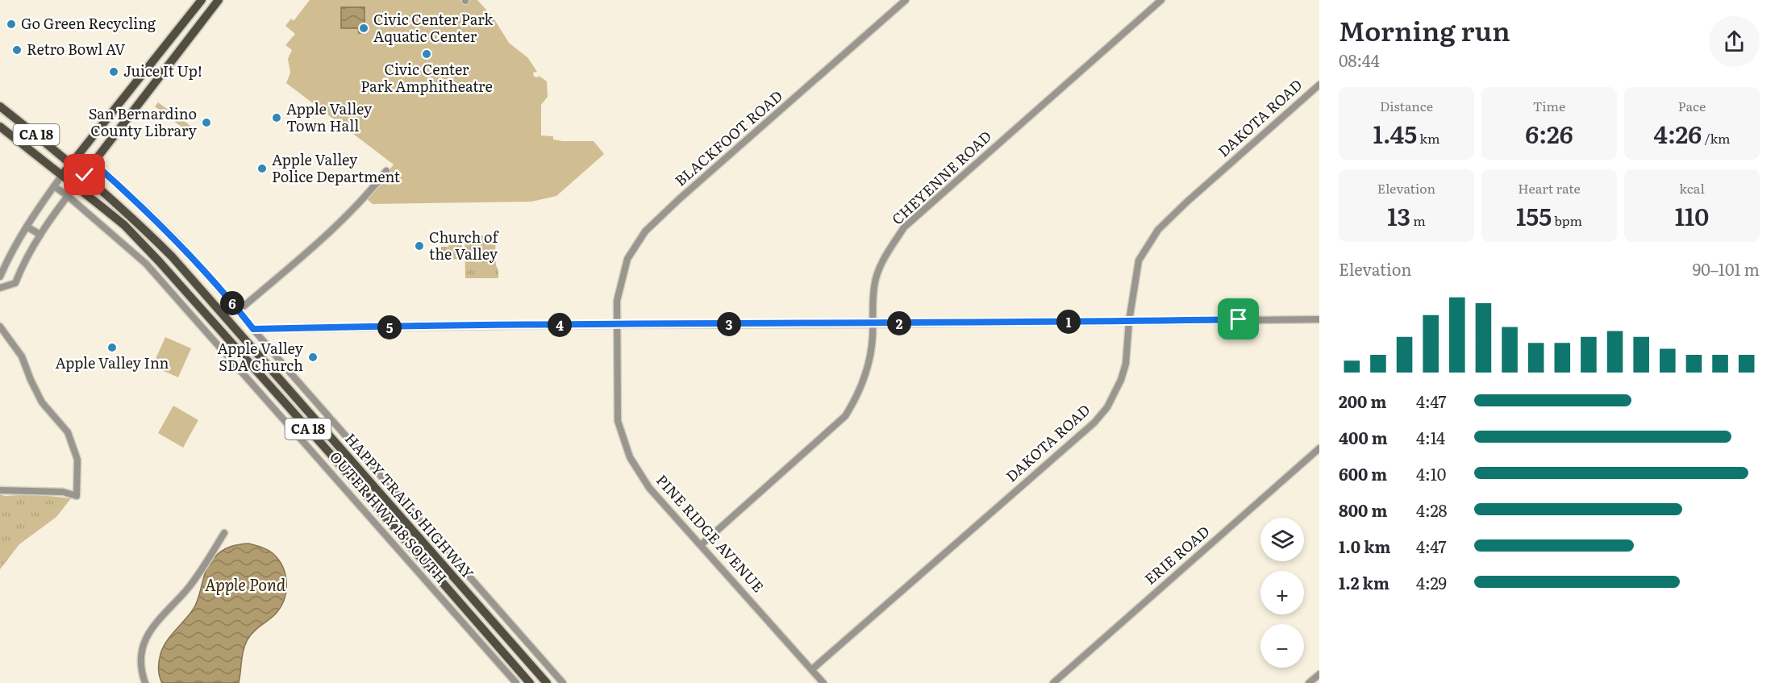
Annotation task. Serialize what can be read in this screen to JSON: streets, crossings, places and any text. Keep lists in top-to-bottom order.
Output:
{
  "streets": {
    "main road": ["CA 18", "HAPPY TRAILS HIGHWAY"],
    "street": [
      "DAKOTA ROAD",
      "BLACKFOOT ROAD",
      "CHEYENNE ROAD",
      "OUTER HWY 18 SOUTH",
      "PINE RIDGE AVENUE",
      "ERIE ROAD"
    ]
  },
  "crossings": [
    ["DAKOTA ROAD", "PINE RIDGE AVENUE"],
    ["BLACKFOOT ROAD", "PINE RIDGE AVENUE"],
    ["CHEYENNE ROAD", "PINE RIDGE AVENUE"]
  ],
  "water": ["Apple Pond"],
  "places": [
    "Go Green Recycling",
    "Civic Center Park Aquatic Center",
    "Retro Bowl AV",
    "Civic Center Park Amphitheatre",
    "Juice It Up!",
    "Apple Valley Town Hall",
    "San Bernardino County Library",
    "Apple Valley Police Department",
    "Church of the Valley",
    "Apple Valley Inn",
    "Apple Valley SDA Church"
  ],
  "page": {
    "heading": ["Morning run", "08:44"],
    "stats": [
      ["Distance", "1.45 km"],
      ["Time", "6:26"],
      ["Pace", "4:26 /km"],
      ["Elevation", "13 m"],
      ["Heart rate", "155 bpm"],
      ["kcal", "110"]
    ],
    "chart": ["Elevation", "90–101 m"],
    "pins": [
      "6",
      "1",
      "2",
      "3",
      "4",
      "5"
    ],
    "list": [
      {
        "name": "200 m",
        "note": "4:47"
      },
      {
        "name": "400 m",
        "note": "4:14"
      },
      {
        "name": "600 m",
        "note": "4:10"
      },
      {
        "name": "800 m",
        "note": "4:28"
      },
      {
        "name": "1.0 km",
        "note": "4:47"
      },
      {
        "name": "1.2 km",
        "note": "4:29"
      }
    ],
    "map_buttons": ["+", "−"]
  }
}
